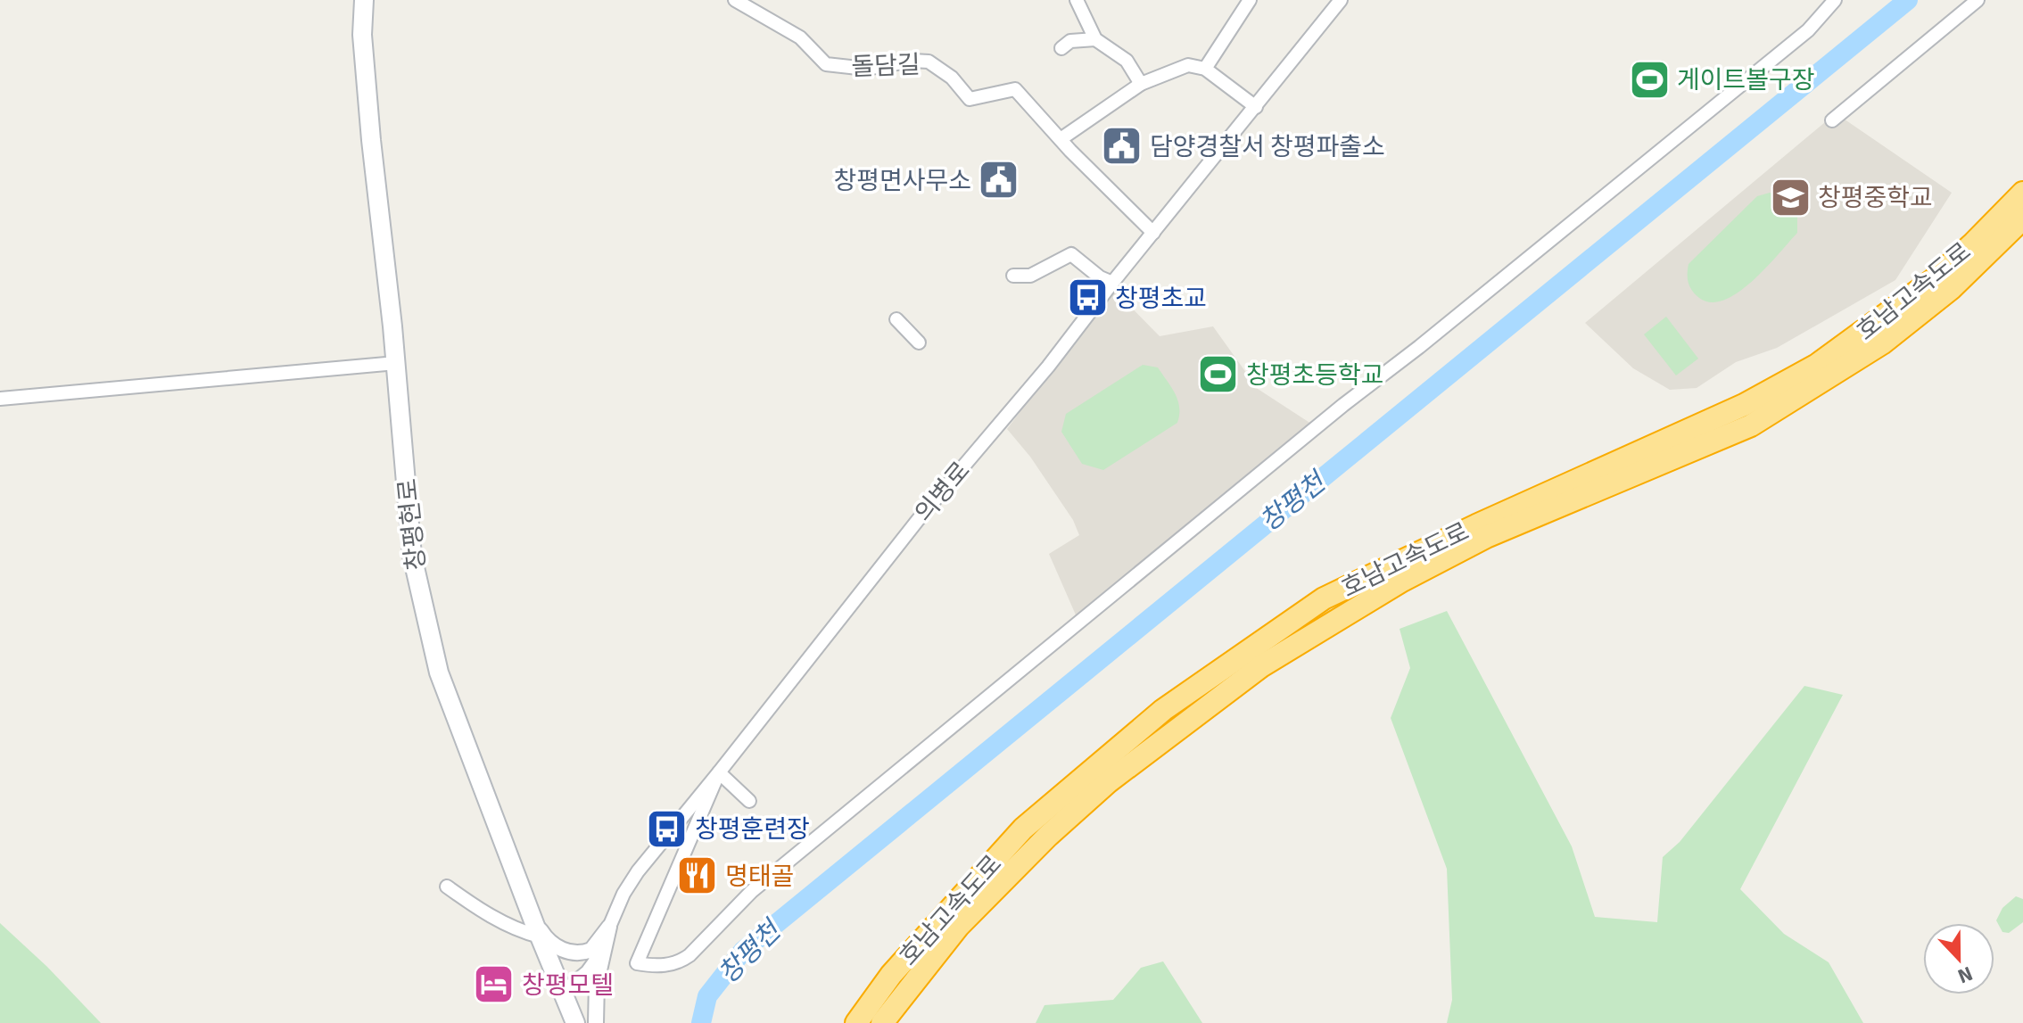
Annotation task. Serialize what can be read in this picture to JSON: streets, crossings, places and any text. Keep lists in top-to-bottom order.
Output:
{
  "streets": {
    "highway": ["호남고속도로"],
    "main road": ["창평현로"],
    "street": ["돌담길", "의병로"]
  },
  "crossings": [
    ["돌담길", "의병로"],
    ["의병로", "창평현로"]
  ],
  "water": ["창평천"],
  "places": {
    "sports": ["게이트볼구장", "창평초등학교"],
    "public building": ["담양경찰서 창평파출소", "창평면사무소"],
    "school or university": ["창평중학교"],
    "bus stop": ["창평초교", "창평훈련장"],
    "restaurant": ["명태골"],
    "hotel": ["창평모텔"]
  },
  "north": "bottom"
}
